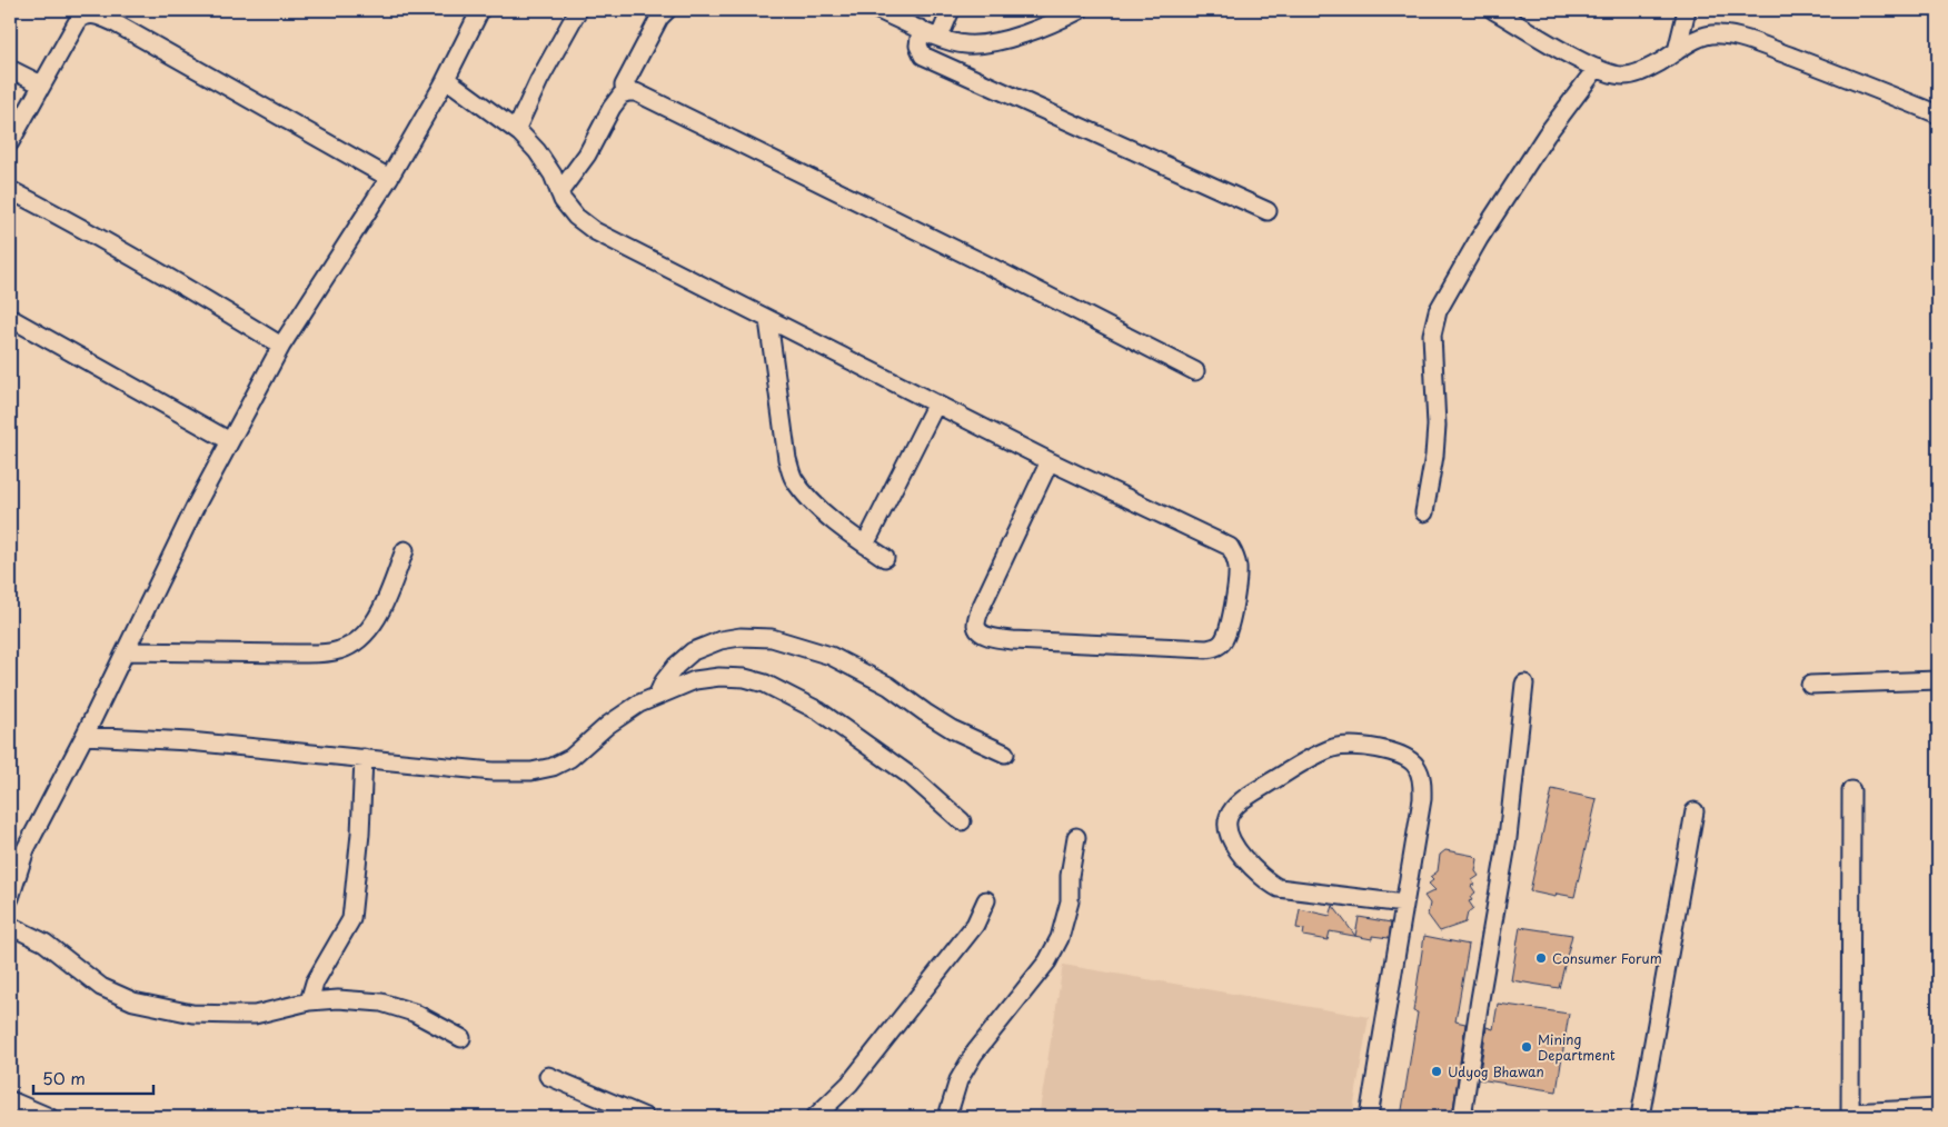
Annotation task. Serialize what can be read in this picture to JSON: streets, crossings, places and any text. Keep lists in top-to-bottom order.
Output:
{
  "places": ["Consumer Forum", "Mining Department", "Udyog Bhawan"],
  "scale_bar": "50 m"
}
